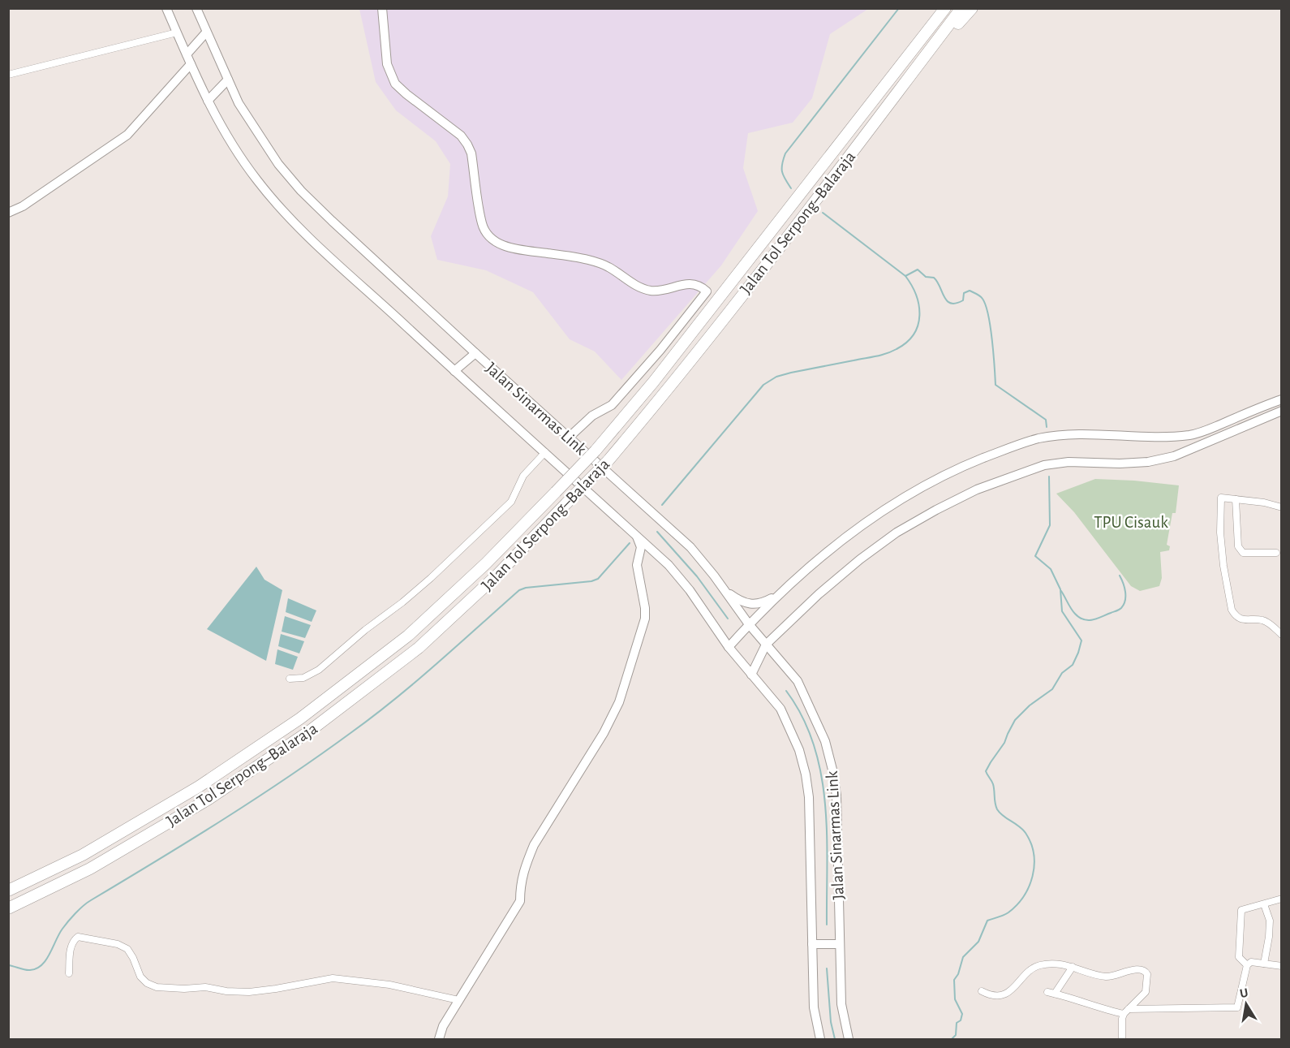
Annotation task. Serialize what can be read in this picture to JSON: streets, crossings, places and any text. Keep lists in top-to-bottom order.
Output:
{
  "streets": {
    "highway": ["Jalan Tol Serpong–Balaraja"],
    "street": ["Jalan Sinarmas Link"]
  },
  "parks": ["TPU Cisauk"],
  "north": "top"
}
